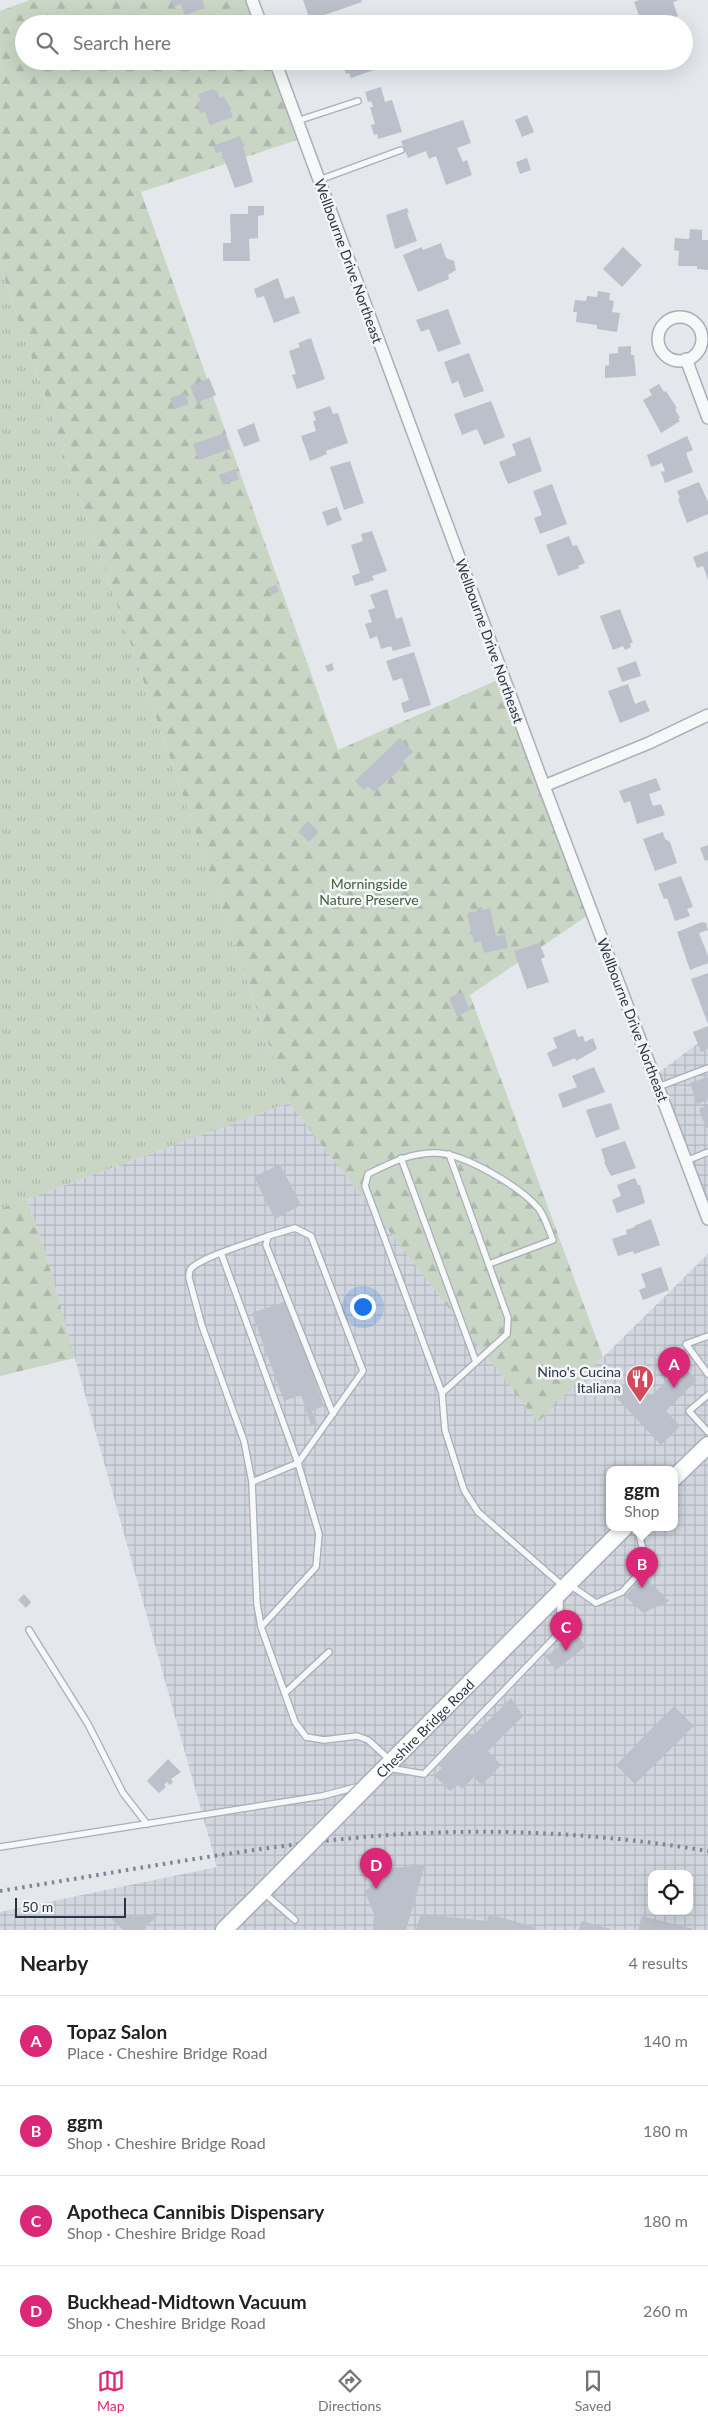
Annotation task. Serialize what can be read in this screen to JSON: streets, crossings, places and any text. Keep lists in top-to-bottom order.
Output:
{
  "streets": {
    "main road": ["Cheshire Bridge Road"],
    "street": ["Wellbourne Drive Northeast"]
  },
  "parks": ["Morningside Nature Preserve"],
  "places": {
    "restaurant": ["Nino's Cucina Italiana"]
  },
  "scale_bar": "50 m",
  "page": {
    "search": "Search here",
    "pins": [
      "A",
      "B",
      "C",
      "D"
    ],
    "popup": ["ggm", "Shop"],
    "scale": "50 m",
    "heading": ["Nearby", "4 results"],
    "list": [
      {
        "mark": "A",
        "name": "Topaz Salon",
        "note": "Place · Cheshire Bridge Road",
        "value": "140 m"
      },
      {
        "mark": "B",
        "name": "ggm",
        "note": "Shop · Cheshire Bridge Road",
        "value": "180 m"
      },
      {
        "mark": "C",
        "name": "Apotheca Cannibis Dispensary",
        "note": "Shop · Cheshire Bridge Road",
        "value": "180 m"
      },
      {
        "mark": "D",
        "name": "Buckhead-Midtown Vacuum",
        "note": "Shop · Cheshire Bridge Road",
        "value": "260 m"
      }
    ],
    "nav": ["Map", "Directions", "Saved"]
  }
}
